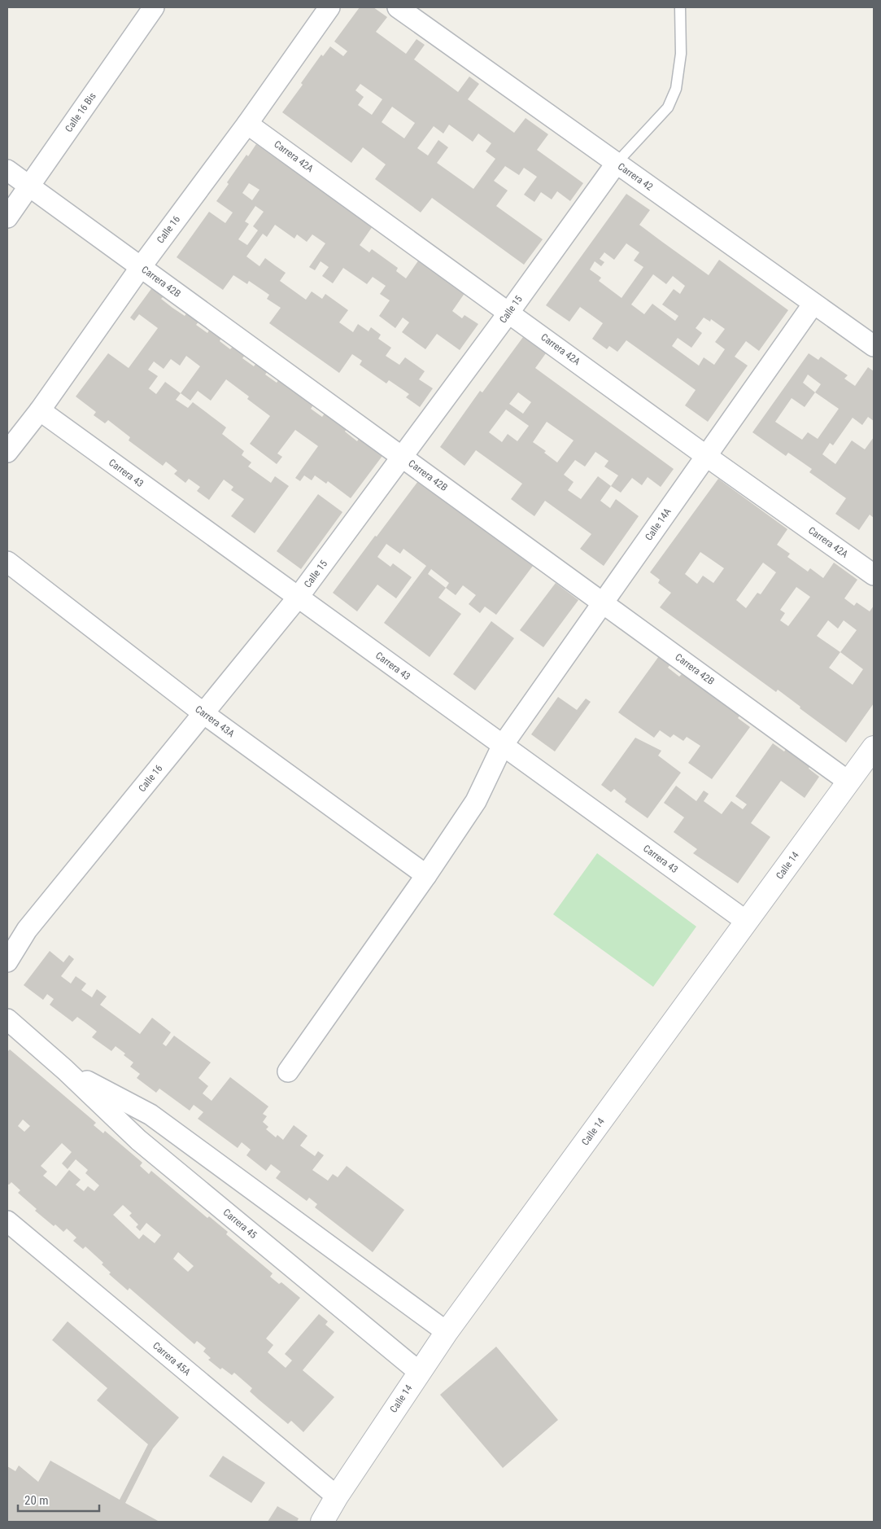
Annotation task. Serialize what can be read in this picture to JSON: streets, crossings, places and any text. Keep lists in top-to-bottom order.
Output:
{
  "streets": {
    "street": [
      "Calle 16 Bis",
      "Carrera 42A",
      "Carrera 42",
      "Calle 16",
      "Carrera 42B",
      "Calle 15",
      "Carrera 43",
      "Calle 14A",
      "Carrera 43A",
      "Calle 14",
      "Carrera 45",
      "Carrera 45A"
    ]
  },
  "crossings": [
    ["Calle 16 Bis", "Carrera 42B"],
    ["Carrera 42A", "Calle 16"],
    ["Carrera 42A", "Calle 15"],
    ["Carrera 42A", "Calle 14A"],
    ["Carrera 42", "Calle 15"],
    ["Carrera 42", "Calle 14A"],
    ["Calle 16", "Carrera 42B"],
    ["Calle 16", "Calle 15"],
    ["Calle 16", "Carrera 43"],
    ["Calle 16", "Carrera 43A"],
    ["Carrera 42B", "Calle 15"],
    ["Carrera 42B", "Calle 14A"],
    ["Carrera 42B", "Calle 14"],
    ["Calle 15", "Carrera 43"],
    ["Carrera 43", "Calle 14A"],
    ["Carrera 43", "Calle 14"],
    ["Calle 14A", "Carrera 43A"],
    ["Calle 14", "Carrera 45"],
    ["Calle 14", "Carrera 45A"]
  ],
  "scale_bar": "20 m"
}
